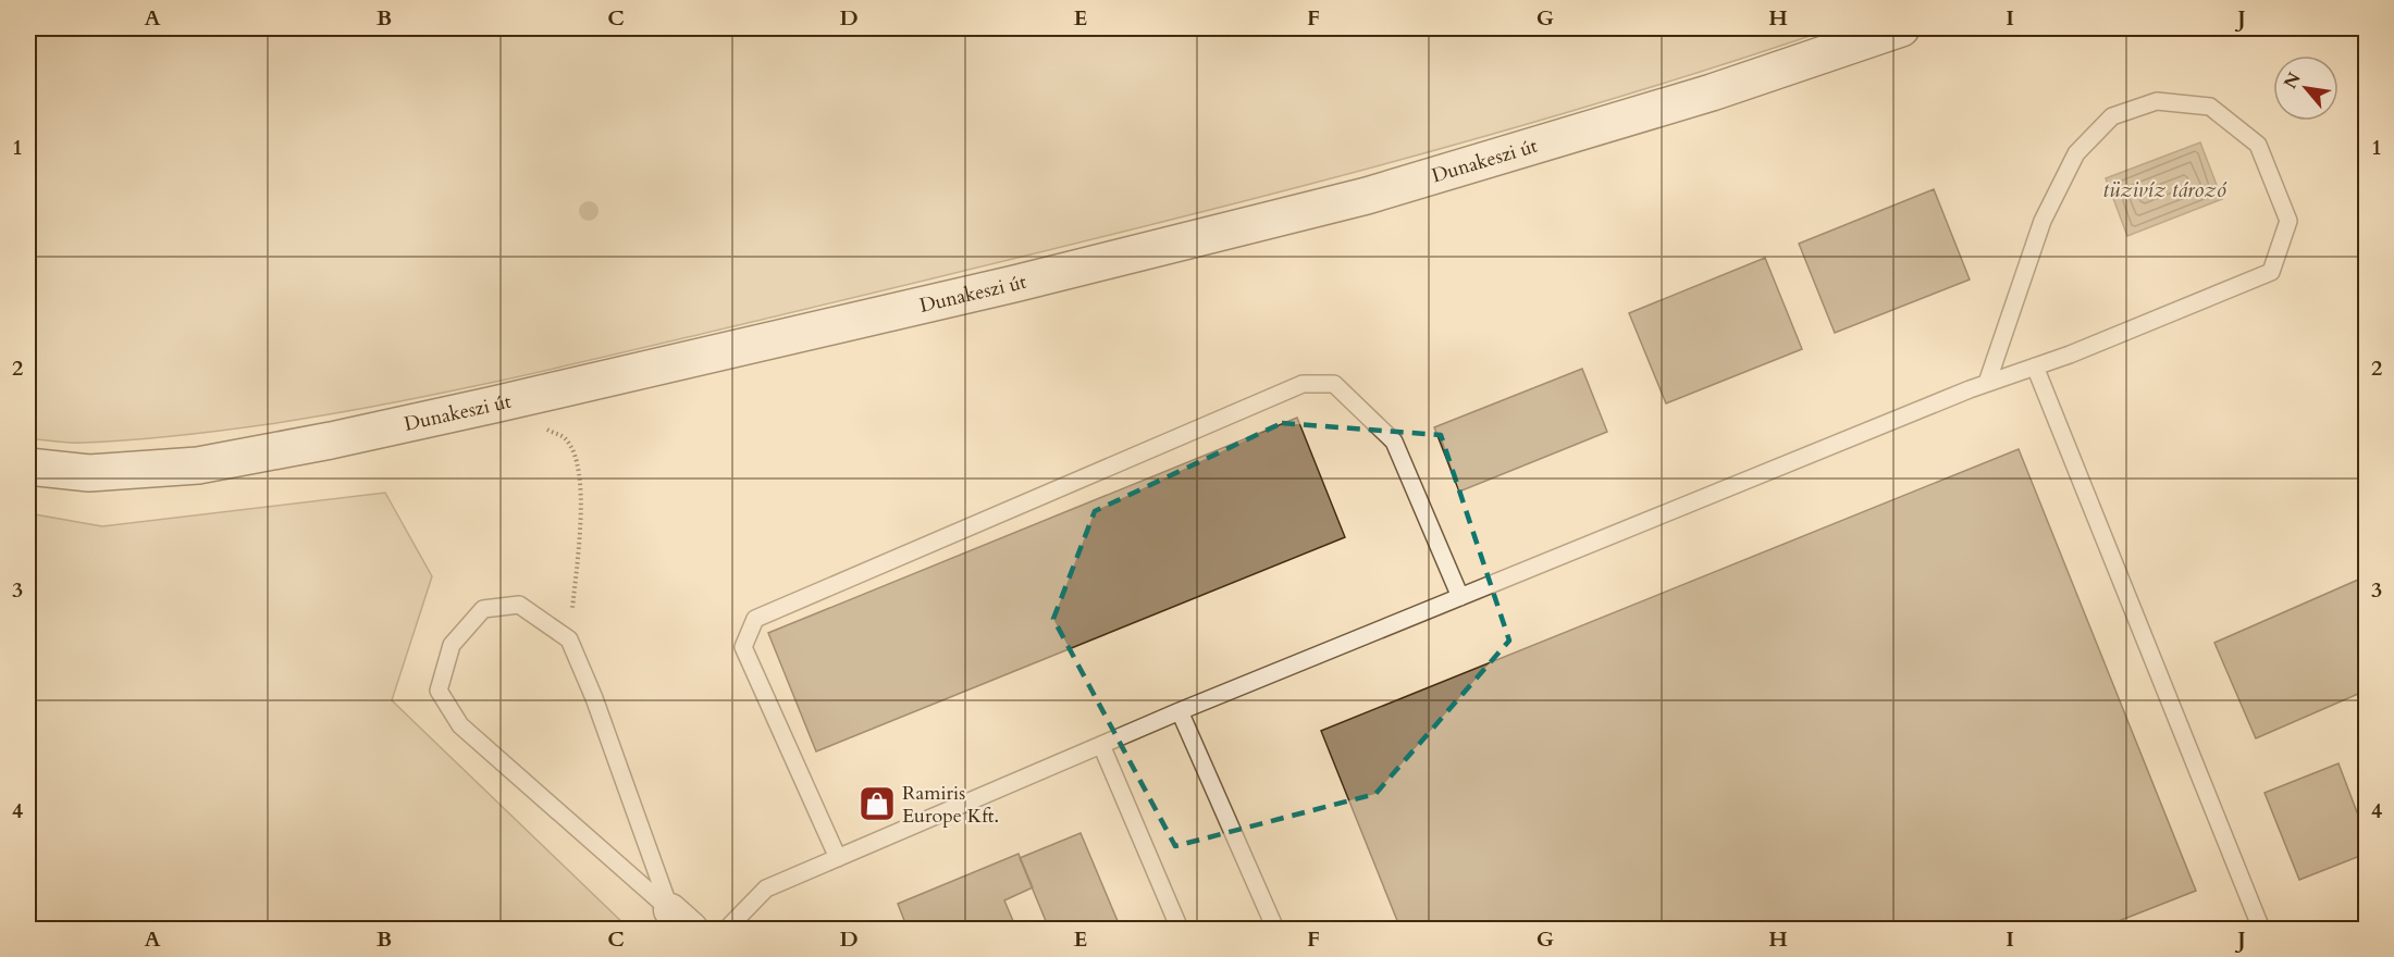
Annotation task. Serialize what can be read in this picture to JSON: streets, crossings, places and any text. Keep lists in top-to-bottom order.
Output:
{
  "streets": {
    "street": ["Dunakeszi út"]
  },
  "water": ["tüzivíz tározó"],
  "places": {
    "shop": ["Ramiris Europe Kft."]
  },
  "north": "top left",
  "grid": {
    "columns": [
      "A",
      "B",
      "C",
      "D",
      "E",
      "F",
      "G",
      "H",
      "I",
      "J"
    ],
    "rows": [
      "1",
      "2",
      "3",
      "4"
    ]
  }
}
